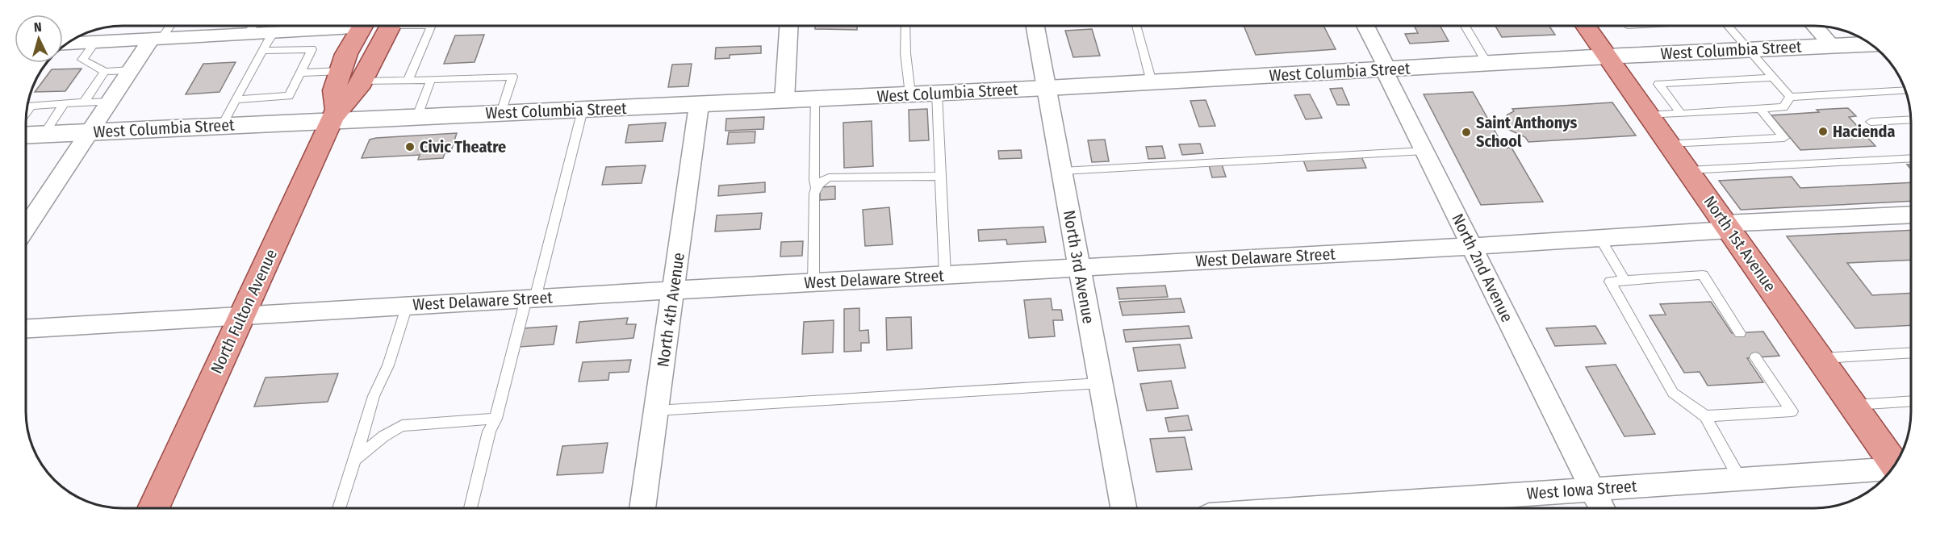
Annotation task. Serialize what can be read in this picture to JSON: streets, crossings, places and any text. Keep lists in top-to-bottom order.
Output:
{
  "streets": {
    "main road": ["West Columbia Street", "North 1st Avenue", "North Fulton Avenue"],
    "street": [
      "West Delaware Street",
      "North 3rd Avenue",
      "North 2nd Avenue",
      "North 4th Avenue",
      "West Iowa Street"
    ]
  },
  "crossings": [
    ["West Columbia Street", "North 1st Avenue"],
    ["West Columbia Street", "North 3rd Avenue"],
    ["West Columbia Street", "North 2nd Avenue"],
    ["West Columbia Street", "North 4th Avenue"],
    ["West Columbia Street", "North Fulton Avenue"],
    ["North 1st Avenue", "West Delaware Street"],
    ["West Delaware Street", "North 3rd Avenue"],
    ["West Delaware Street", "North 2nd Avenue"],
    ["West Delaware Street", "North 4th Avenue"],
    ["West Delaware Street", "North Fulton Avenue"],
    ["North 2nd Avenue", "West Iowa Street"]
  ],
  "places": ["Hacienda", "Saint Anthonys School", "Civic Theatre"],
  "north": "top"
}
